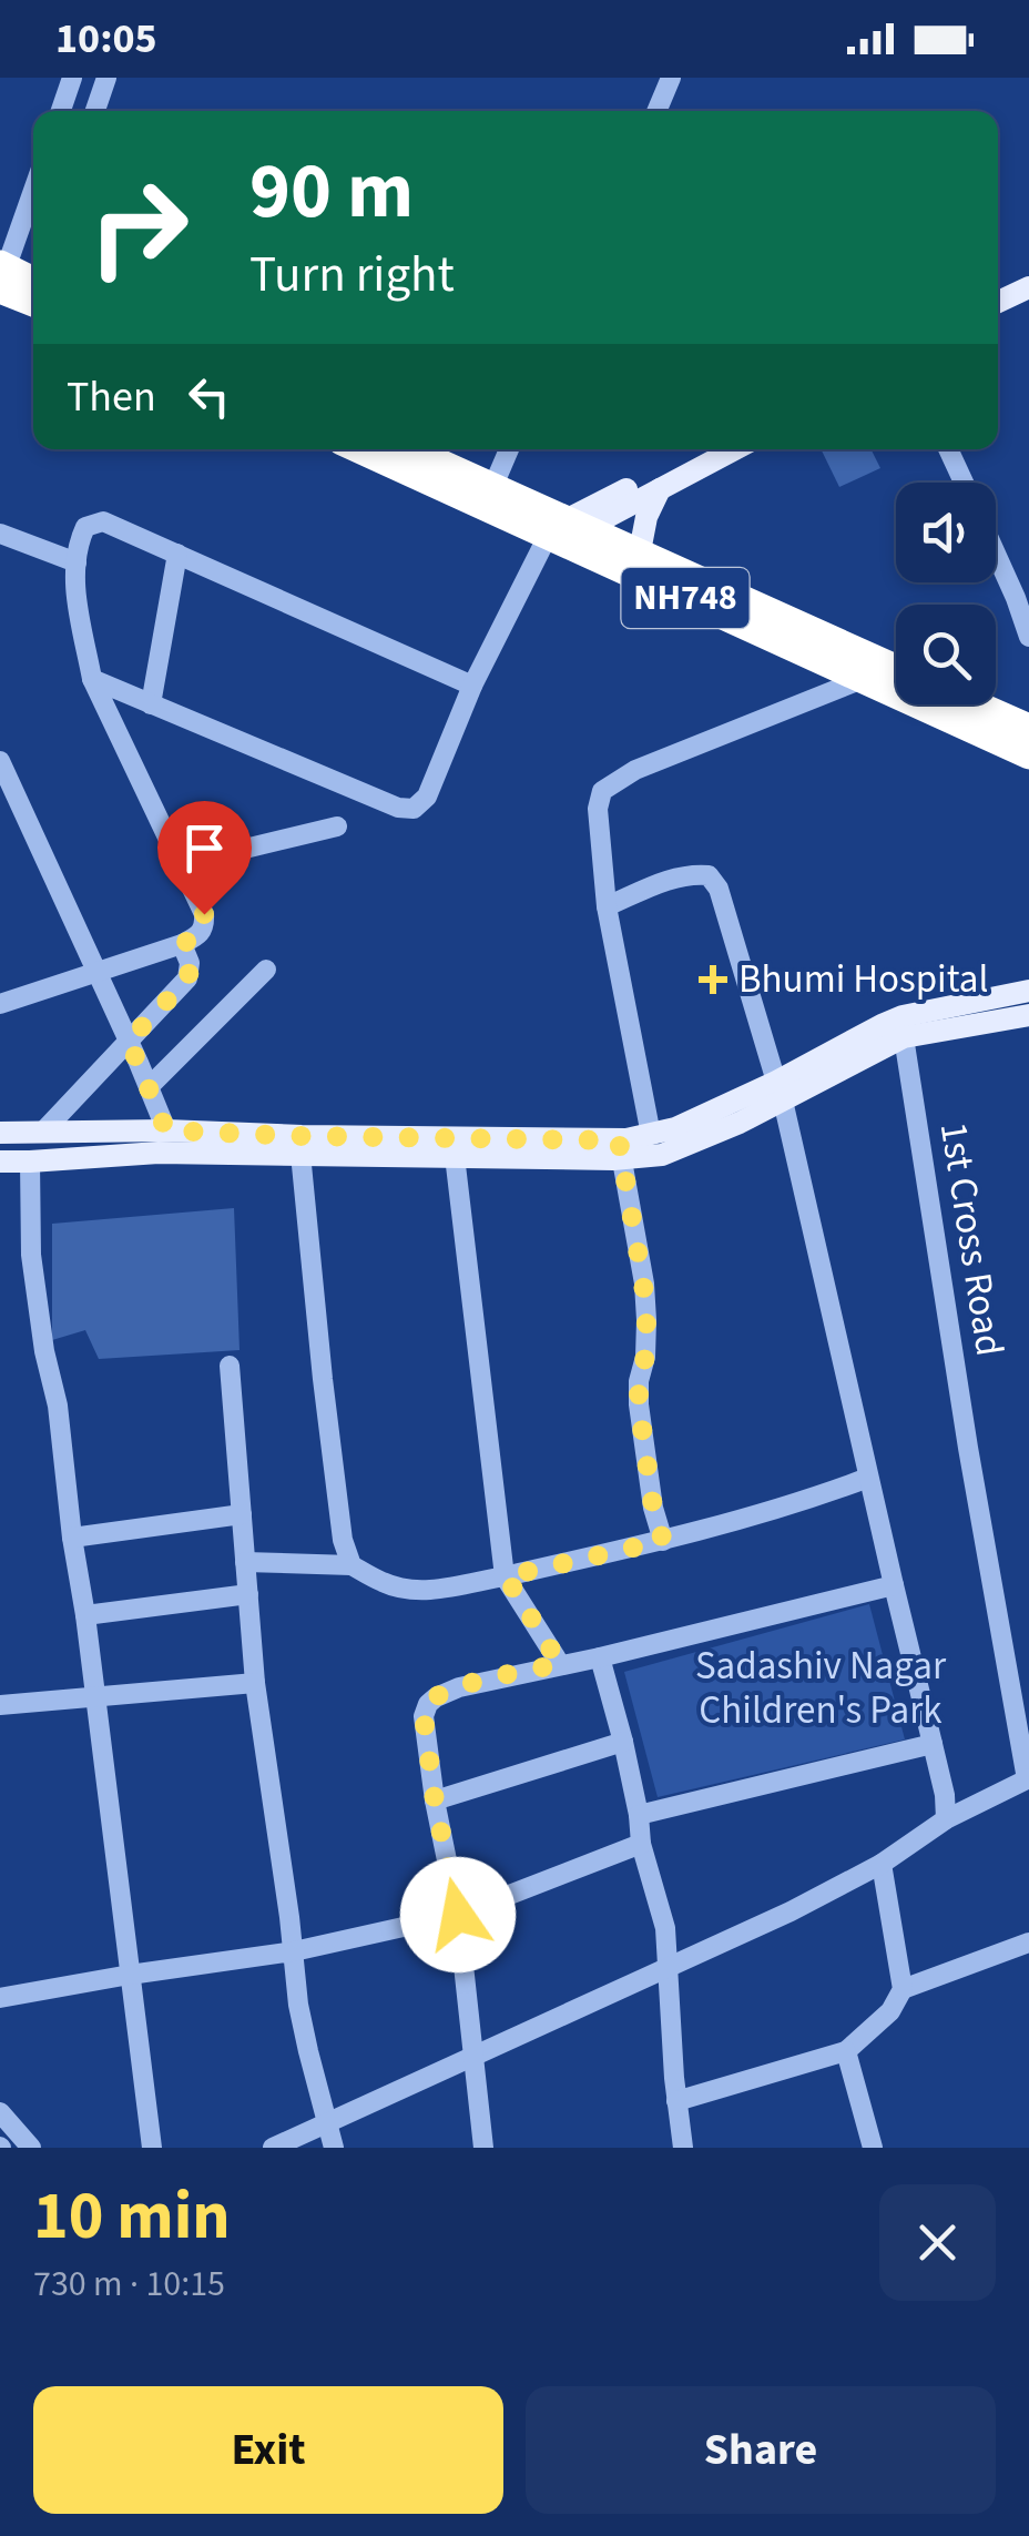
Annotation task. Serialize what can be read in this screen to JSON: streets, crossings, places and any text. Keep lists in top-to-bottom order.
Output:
{
  "streets": {
    "highway": ["NH748"],
    "street": ["1st Cross Road"]
  },
  "parks": ["Sadashiv Nagar Children's Park"],
  "places": {
    "health": ["Bhumi Hospital"]
  },
  "page": {
    "status": "10:05",
    "turn": ["90 m", "Turn right"],
    "then": "Then",
    "heading": ["10 min", "730 m · 10:15"],
    "buttons": ["Exit", "Share"]
  }
}
